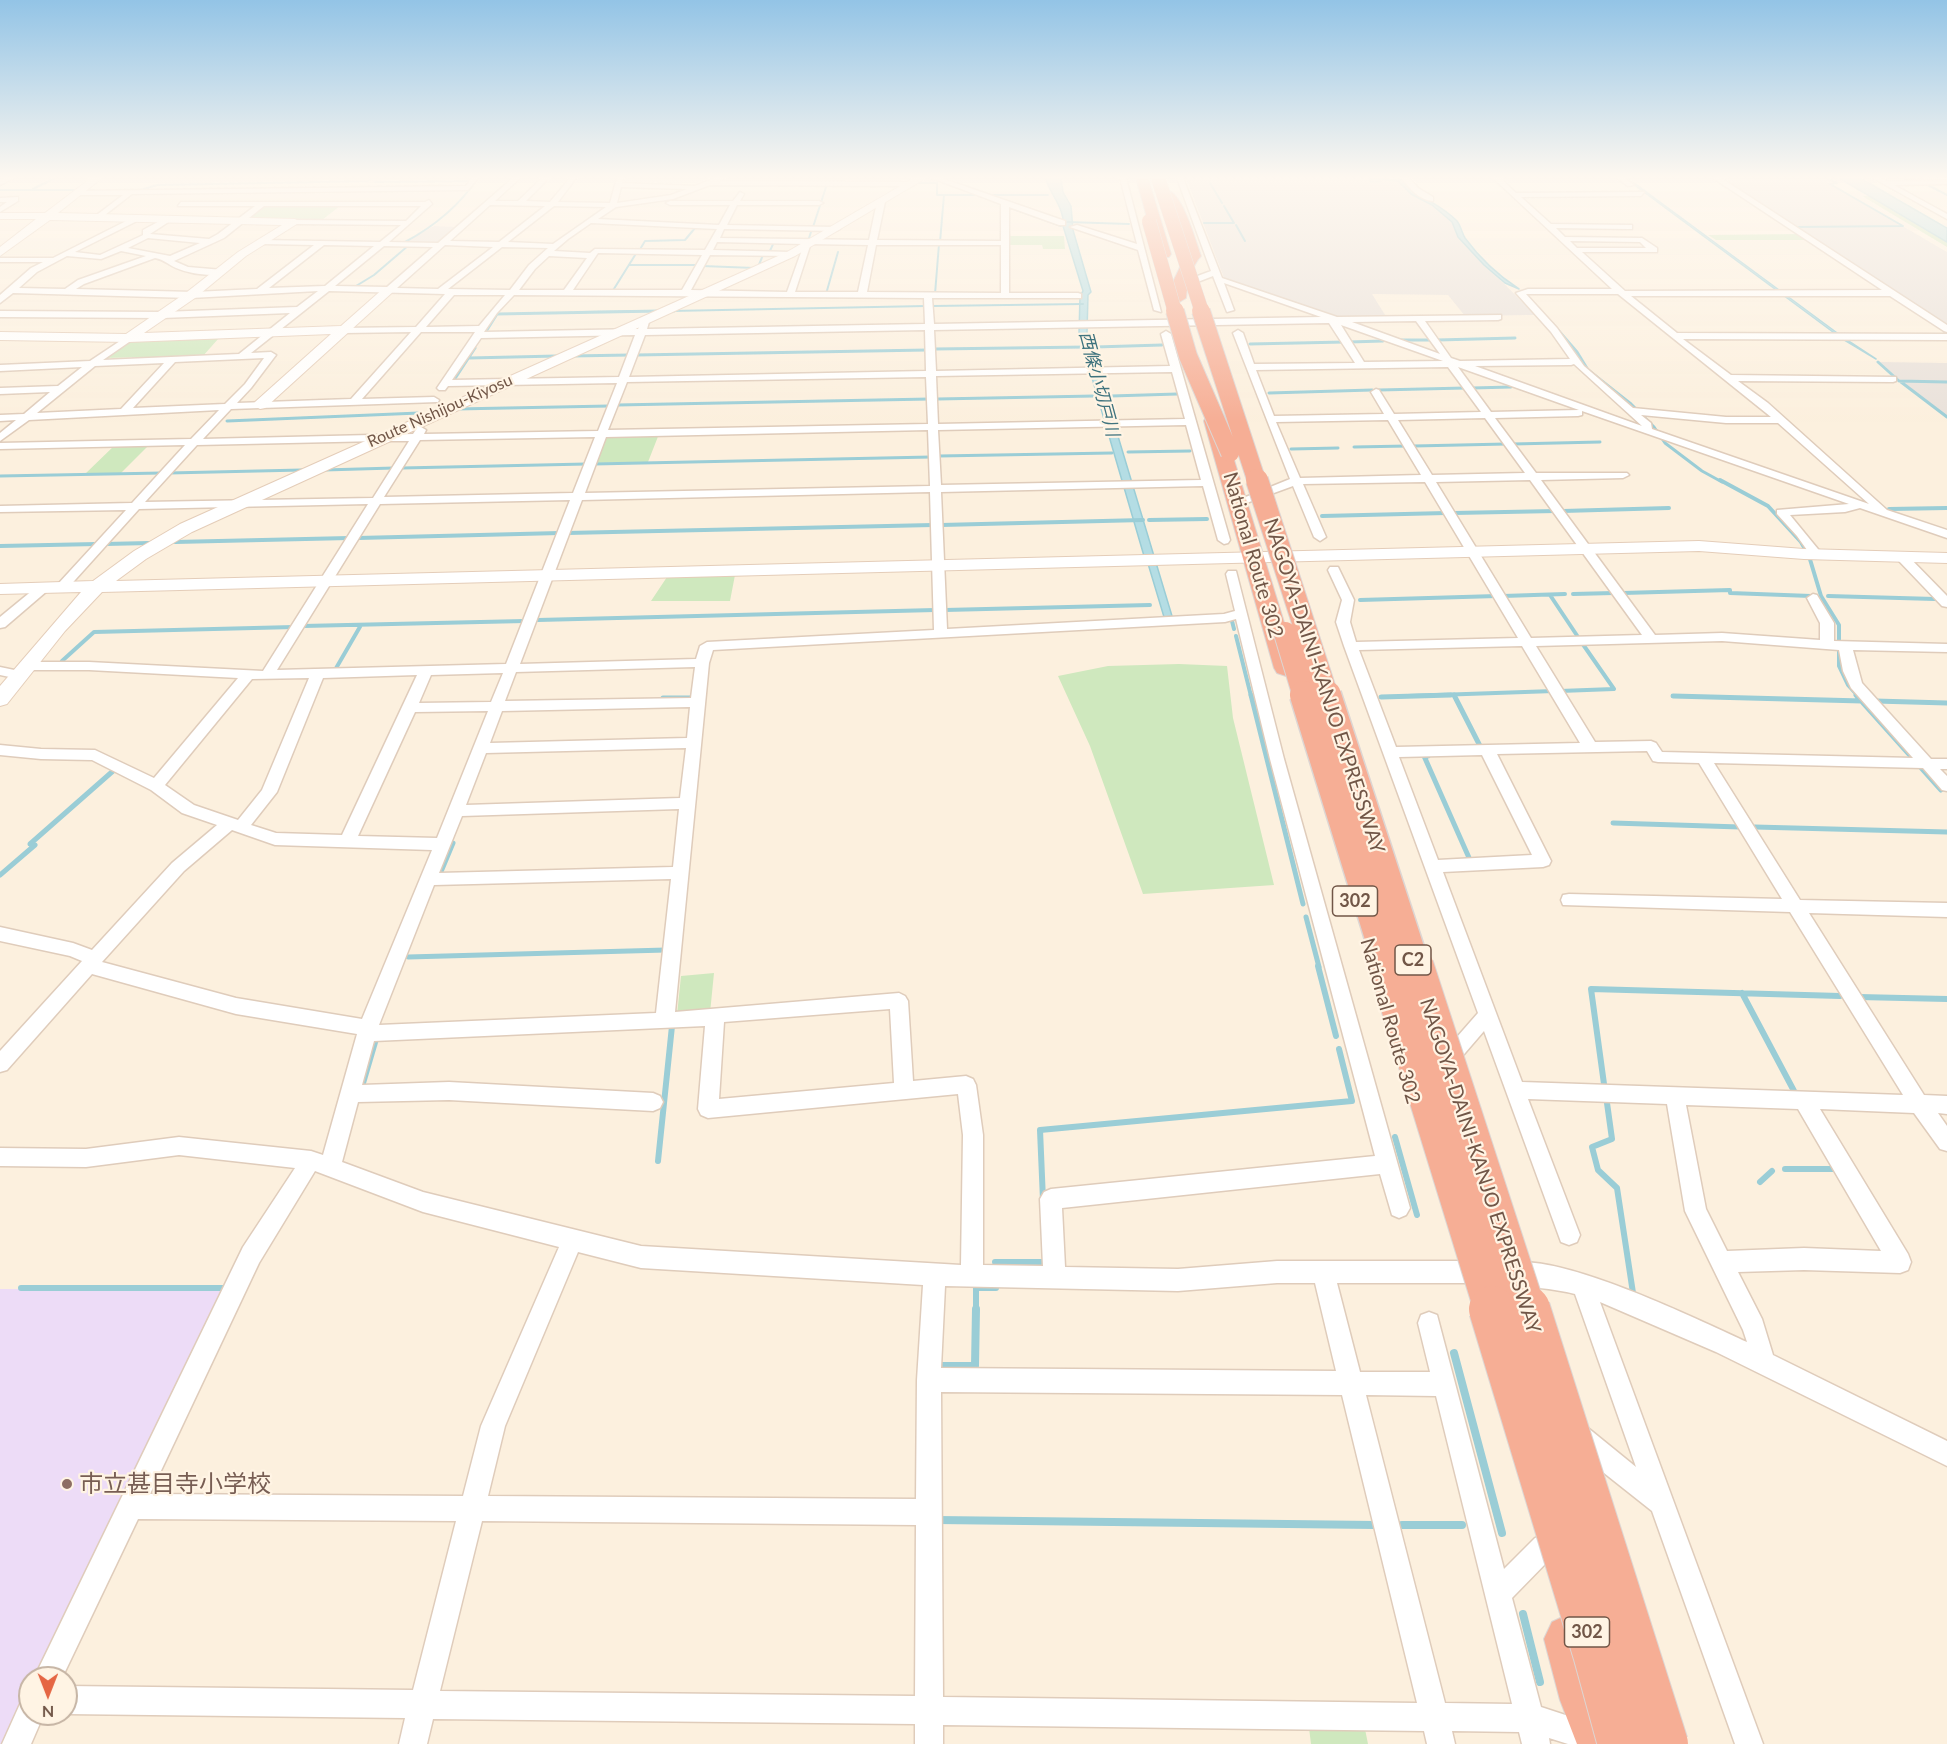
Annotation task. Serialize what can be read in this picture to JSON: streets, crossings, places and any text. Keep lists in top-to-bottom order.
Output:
{
  "streets": {
    "highway": [
      "National Route 302",
      "NAGOYA-DAINI-KANJO EXPRESSWAY",
      "302",
      "C2"
    ],
    "street": ["Route Nishijou-Kiyosu"]
  },
  "crossings": [
    ["National Route 302", "NAGOYA-DAINI-KANJO EXPRESSWAY"],
    ["National Route 302", "302"]
  ],
  "water": ["西條小切戸川"],
  "places": ["市立甚目寺小学校"],
  "north": "bottom"
}
